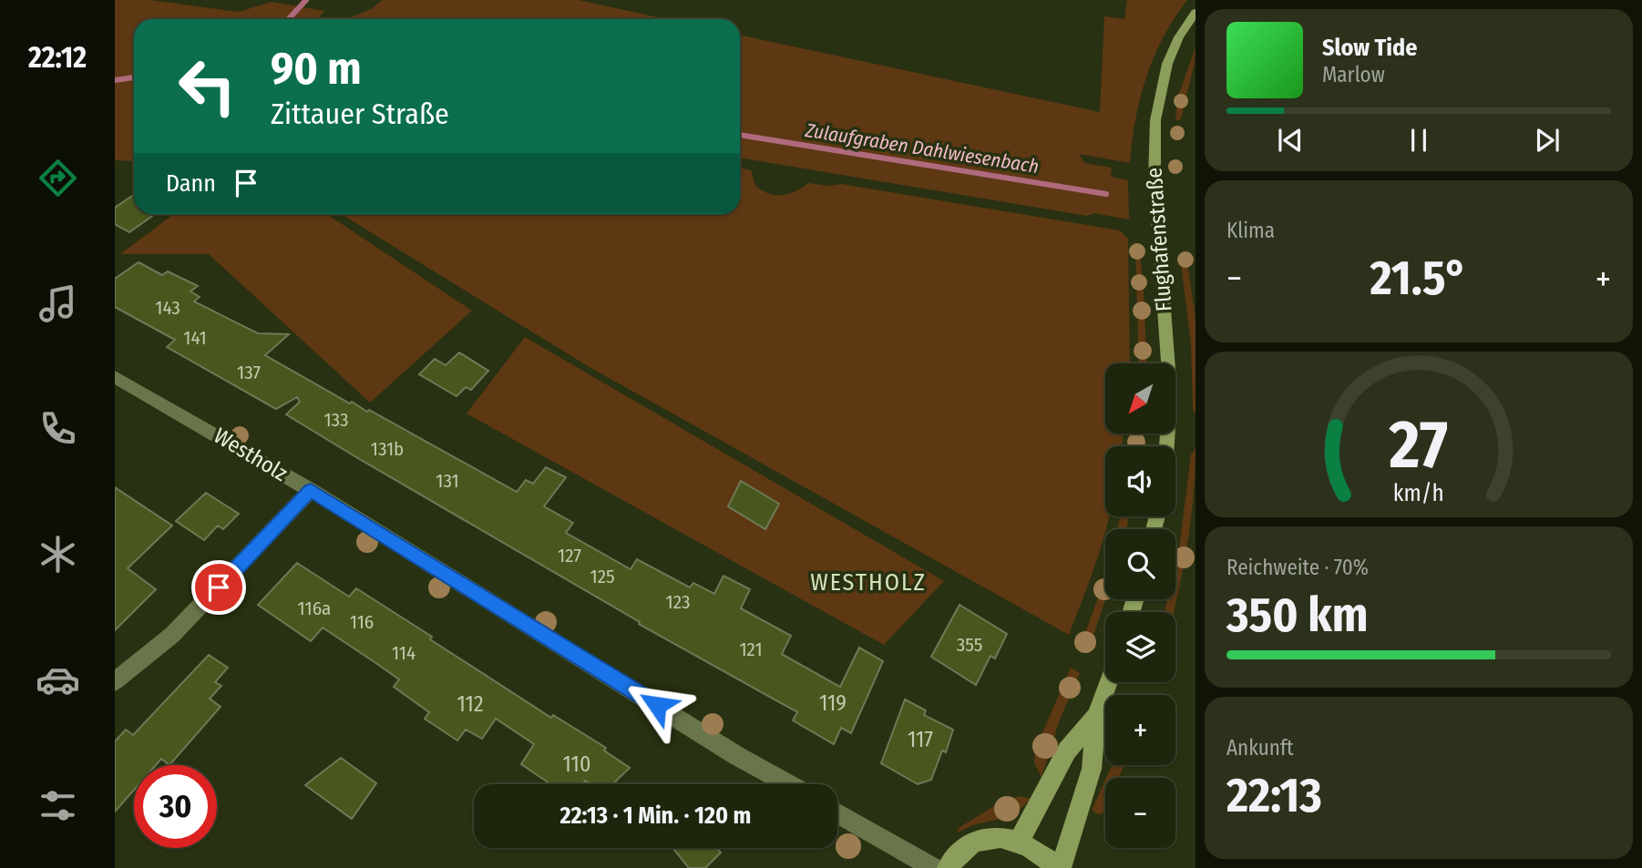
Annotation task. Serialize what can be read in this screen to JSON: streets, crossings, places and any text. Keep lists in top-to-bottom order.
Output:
{
  "streets": {
    "main road": ["Flughafenstraße"],
    "street": ["Westholz"]
  },
  "districts": ["WESTHOLZ"],
  "water": ["Zulaufgraben Dahlwiesenbach"],
  "house_numbers": [
    "143",
    "141",
    "137",
    "133",
    "131b",
    "131",
    "127",
    "125",
    "123",
    "116a",
    "116",
    "355",
    "121",
    "114",
    "119",
    "112",
    "117",
    "110"
  ],
  "north": "bottom left",
  "page": {
    "tabs": "22:12",
    "turn": ["90 m", "Zittauer Straße"],
    "song": ["Slow Tide", "Marlow"],
    "then": "Dann",
    "tile": [
      "Klima",
      ["Reichweite · 70%", "350 km"],
      ["Ankunft", "22:13"]
    ],
    "heat": ["−", "21.5°", "+"],
    "map_buttons": ["+", "−"],
    "limit": "30",
    "trip": "22:13 · 1 Min. · 120 m",
    "gauge": ["27", "km/h"]
  }
}
